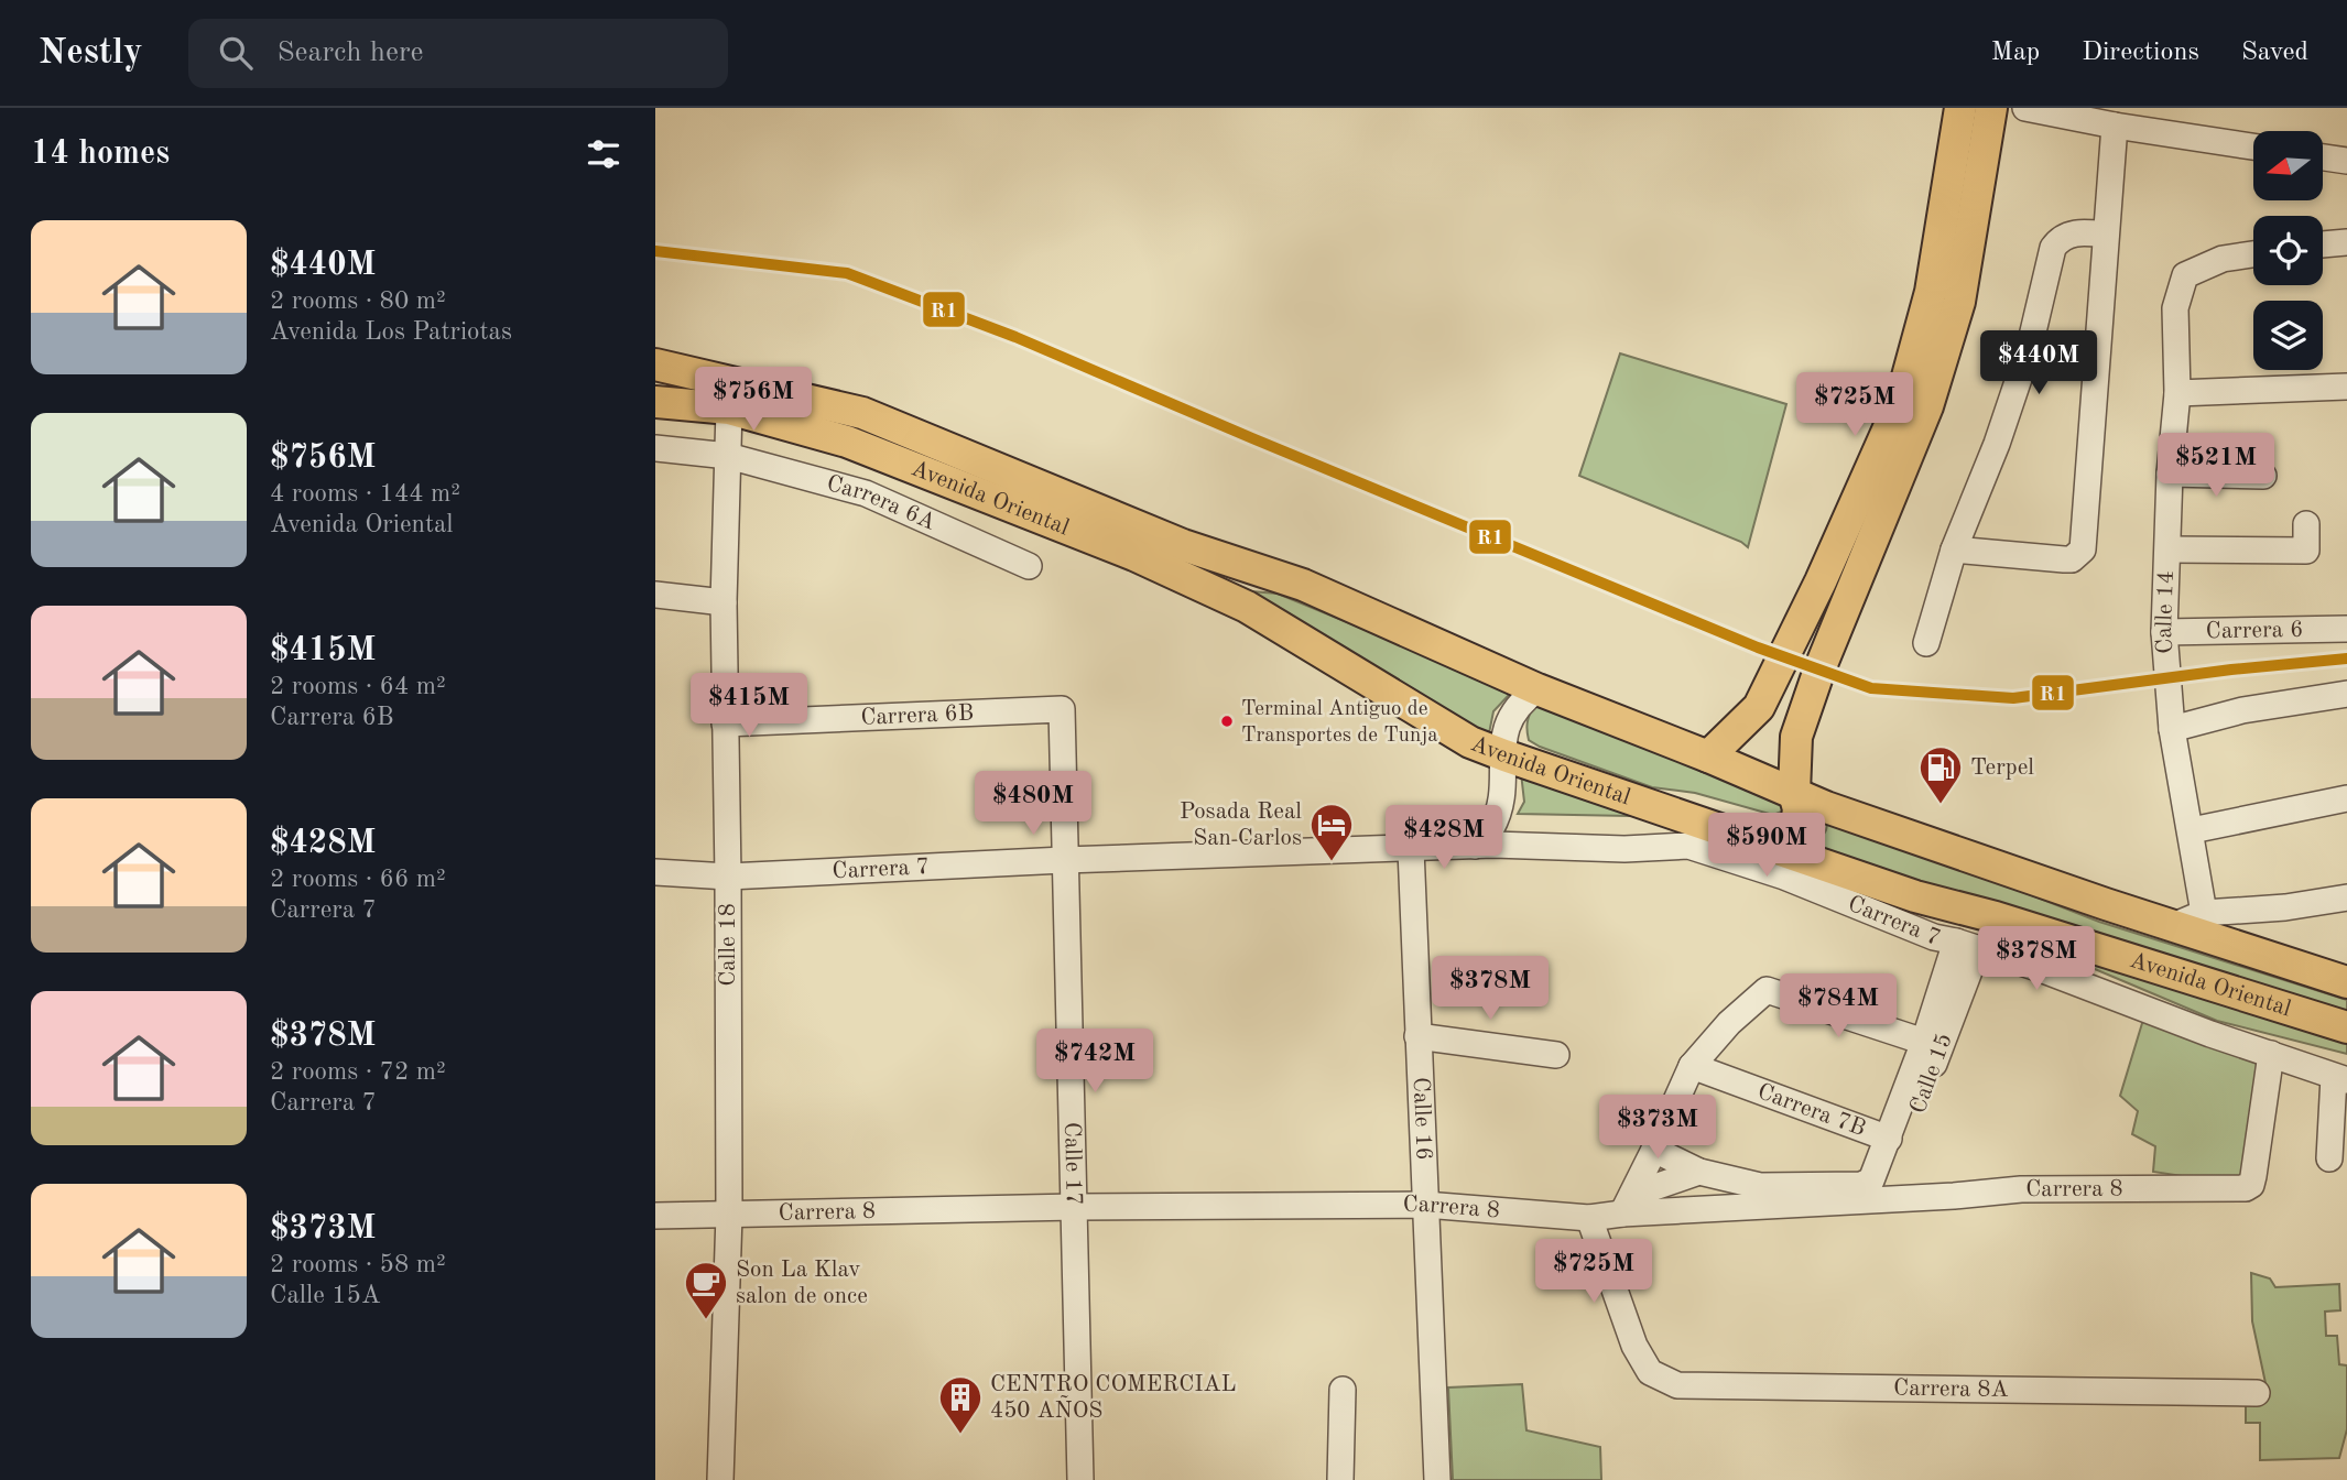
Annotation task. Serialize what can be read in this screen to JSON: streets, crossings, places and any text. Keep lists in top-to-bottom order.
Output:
{
  "streets": {
    "main road": ["Avenida Oriental"],
    "street": [
      "Carrera 6A",
      "Calle 14",
      "Carrera 6",
      "Carrera 6B",
      "Carrera 7",
      "Calle 18",
      "Calle 15",
      "Carrera 7B",
      "Calle 16",
      "Calle 17",
      "Carrera 8",
      "Carrera 8A"
    ]
  },
  "crossings": [
    ["Avenida Oriental", "Calle 18"],
    ["Carrera 6A", "Calle 18"],
    ["Calle 14", "Carrera 6"],
    ["Carrera 6B", "Calle 18"],
    ["Carrera 6B", "Calle 17"],
    ["Carrera 7", "Calle 18"],
    ["Carrera 7", "Calle 15"],
    ["Carrera 7", "Calle 16"],
    ["Carrera 7", "Calle 17"],
    ["Carrera 7", "Carrera 8"],
    ["Calle 18", "Carrera 8"],
    ["Calle 15", "Carrera 7B"],
    ["Calle 15", "Carrera 8"],
    ["Calle 16", "Carrera 8"],
    ["Calle 17", "Carrera 8"],
    ["Carrera 8", "Carrera 8A"]
  ],
  "places": {
    "other": ["Terminal Antiguo de Transportes de Tunja"],
    "fuel station": ["Terpel"],
    "hotel": ["Posada Real San Carlos"],
    "cafe": ["Son La Klav salon de once"],
    "building": ["CENTRO COMERCIAL 450 AÑOS"]
  },
  "lines": ["transit line R1"],
  "north": "left",
  "page": {
    "header": "Nestly",
    "search": "Search here",
    "nav": ["Map", "Directions", "Saved"],
    "heading": "14 homes",
    "list": [
      {
        "name": "$440M",
        "note": "2 rooms · 80 m² · Avenida Los Patriotas"
      },
      {
        "name": "$756M",
        "note": "4 rooms · 144 m² · Avenida Oriental"
      },
      {
        "name": "$415M",
        "note": "2 rooms · 64 m² · Carrera 6B"
      },
      {
        "name": "$428M",
        "note": "2 rooms · 66 m² · Carrera 7"
      },
      {
        "name": "$378M",
        "note": "2 rooms · 72 m² · Carrera 7"
      },
      {
        "name": "$373M",
        "note": "2 rooms · 58 m² · Calle 15A"
      }
    ],
    "price": [
      "$440M",
      "$756M",
      "$725M",
      "$521M",
      "$415M",
      "$480M",
      "$428M",
      "$590M",
      "$378M",
      "$378M",
      "$784M",
      "$742M",
      "$373M",
      "$725M"
    ]
  }
}
